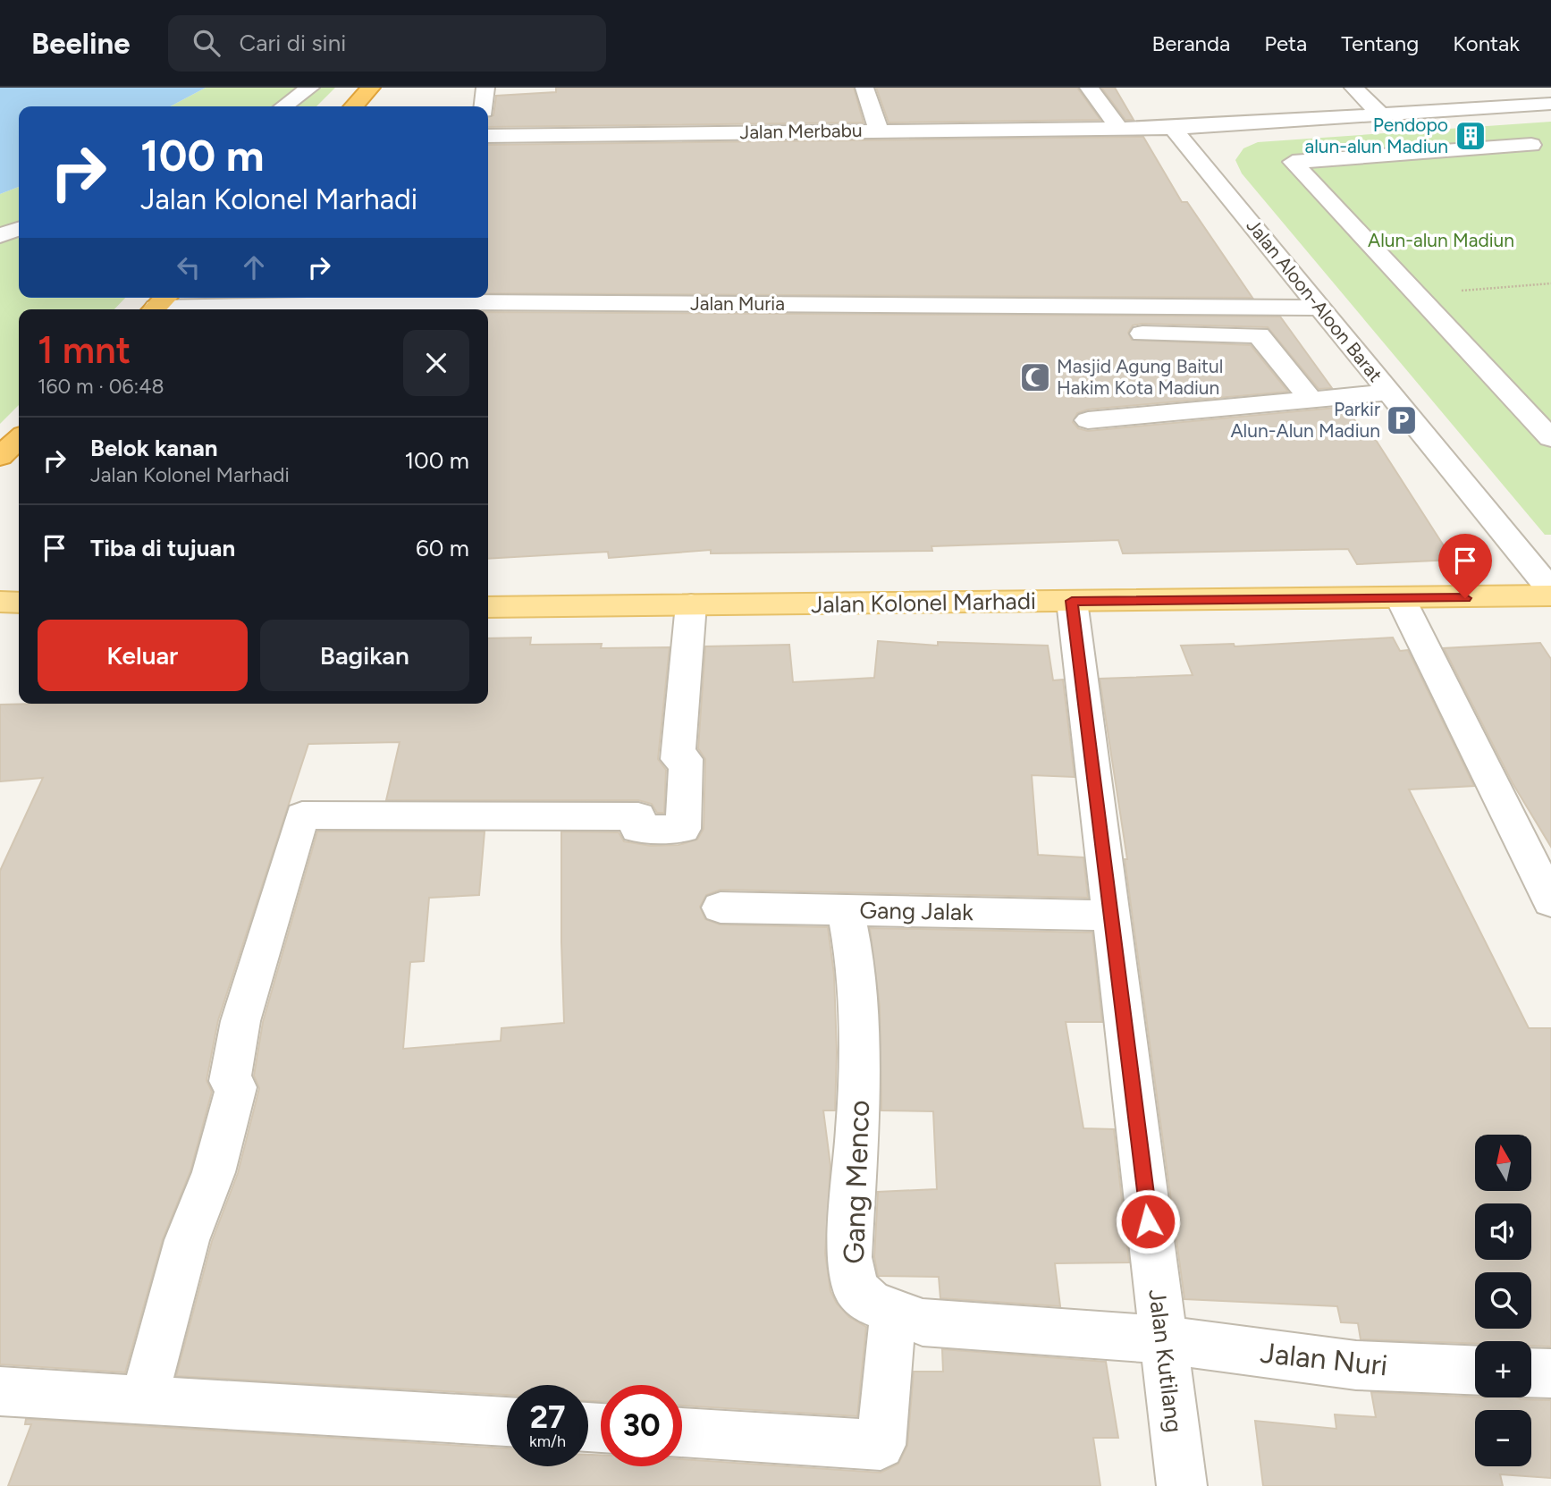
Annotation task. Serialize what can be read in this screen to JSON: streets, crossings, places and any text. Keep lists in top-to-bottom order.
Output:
{
  "streets": {
    "main road": ["Jalan Kolonel Marhadi"],
    "street": [
      "Jalan Merbabu",
      "Jalan Aloon-Aloon Barat",
      "Jalan Muria",
      "Gang Jalak",
      "Gang Menco",
      "Jalan Nuri",
      "Jalan Kutilang"
    ]
  },
  "crossings": [
    ["Jalan Merbabu", "Jalan Aloon-Aloon Barat"],
    ["Jalan Aloon-Aloon Barat", "Jalan Muria"],
    ["Jalan Kolonel Marhadi", "Jalan Kutilang"],
    ["Gang Jalak", "Gang Menco"],
    ["Gang Jalak", "Jalan Kutilang"],
    ["Gang Menco", "Jalan Nuri"],
    ["Gang Menco", "Jalan Kutilang"],
    ["Jalan Nuri", "Jalan Kutilang"]
  ],
  "parks": ["Alun-alun Madiun"],
  "places": {
    "building": ["Pendopo alun-alun Madiun"],
    "mosque": ["Masjid Agung Baitul Hakim Kota Madiun"],
    "parking": ["Parkir Alun-Alun Madiun"]
  },
  "north": "top",
  "page": {
    "header": "Beeline",
    "search": "Cari di sini",
    "nav": [
      "Beranda",
      "Peta",
      "Tentang",
      "Kontak"
    ],
    "turn": ["100 m", "Jalan Kolonel Marhadi"],
    "heading": ["1 mnt", "160 m · 06:48"],
    "list": [
      {
        "name": "Belok kanan",
        "note": "Jalan Kolonel Marhadi",
        "value": "100 m"
      },
      {
        "name": "Tiba di tujuan",
        "value": "60 m"
      }
    ],
    "buttons": ["Keluar", "Bagikan"],
    "map_buttons": ["+", "−"],
    "speed": "27 km/h",
    "limit": "30"
  }
}
